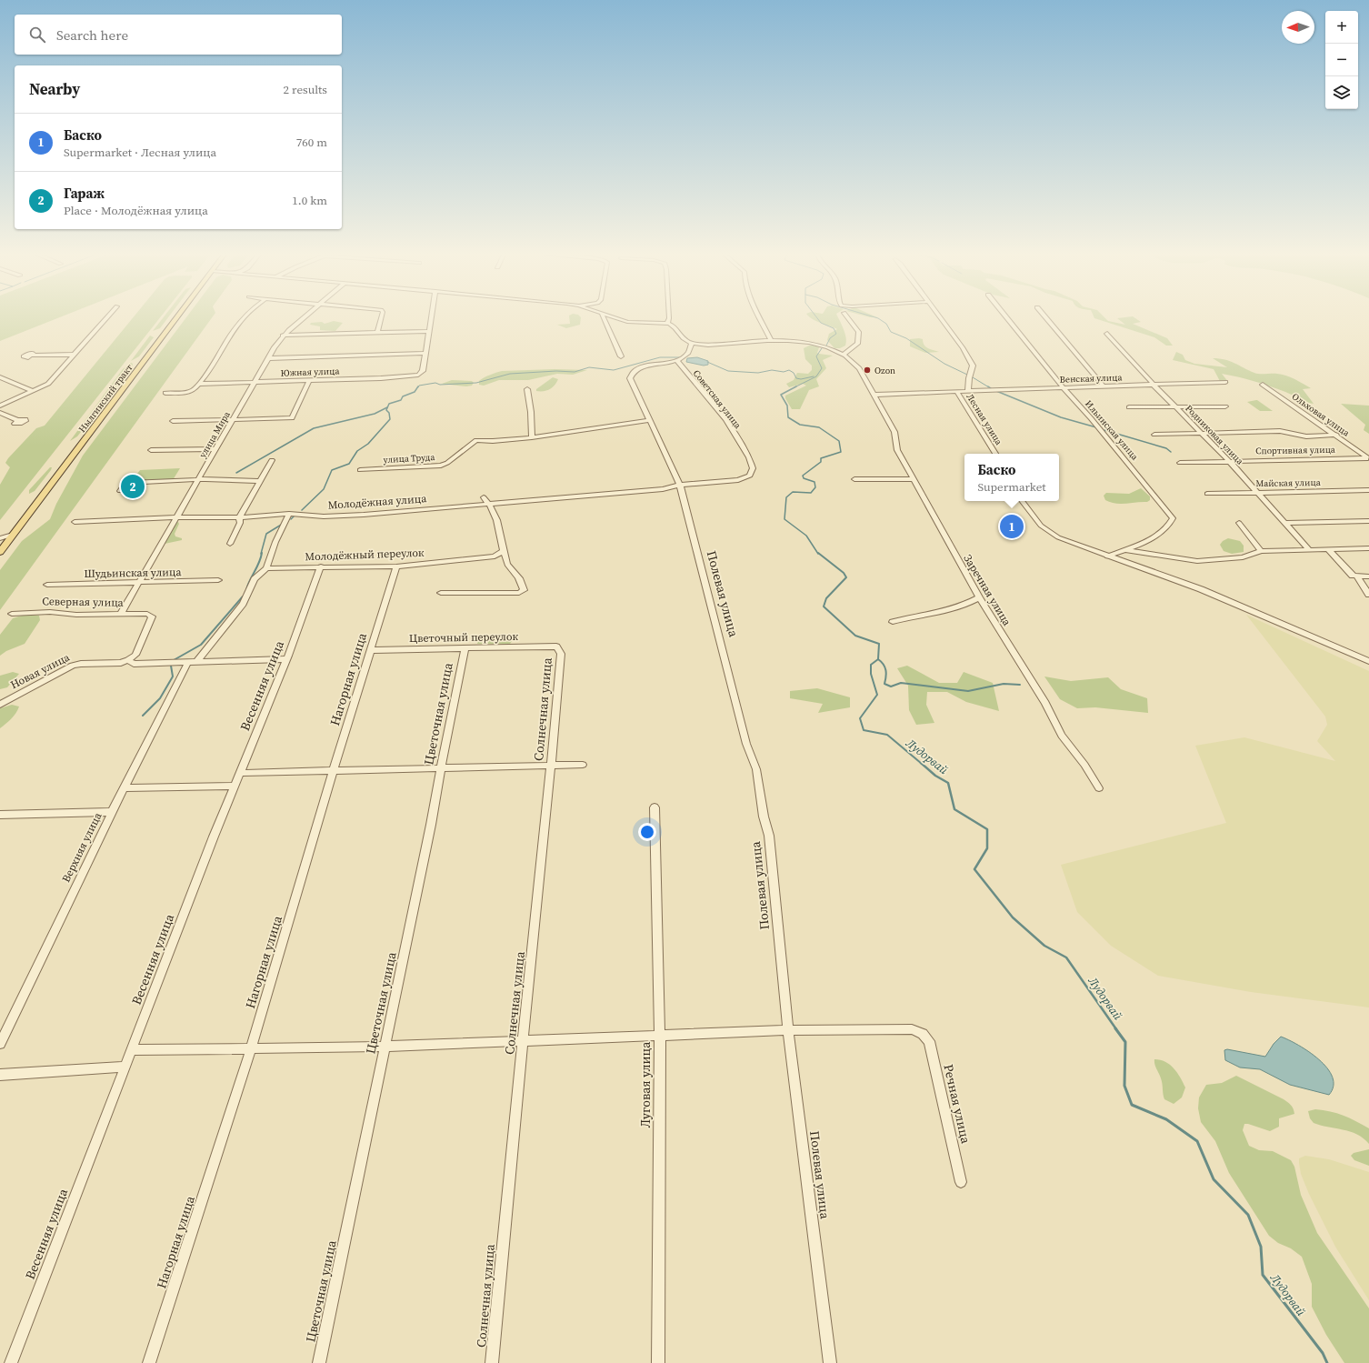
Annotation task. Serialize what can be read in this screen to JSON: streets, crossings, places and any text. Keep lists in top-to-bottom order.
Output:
{
  "streets": {
    "main road": ["Нылгинский тракт"],
    "street": [
      "Южная улица",
      "Венская улица",
      "Советская улица",
      "Ольховая улица",
      "Лесная улица",
      "Ильинская улица",
      "улица Мира",
      "Родниковая улица",
      "Спортивная улица",
      "улица Труда",
      "Майская улица",
      "Молодёжная улица",
      "Молодёжный переулок",
      "Шудьинская улица",
      "Заречная улица",
      "Полевая улица",
      "Северная улица",
      "Цветочный переулок",
      "Новая улица",
      "Нагорная улица",
      "Весенняя улица",
      "Солнечная улица",
      "Цветочная улица",
      "Верхняя улица",
      "Луговая улица",
      "Речная улица"
    ]
  },
  "crossings": [
    ["Южная улица", "улица Мира"],
    ["Венская улица", "Лесная улица"],
    ["Венская улица", "Ильинская улица"],
    ["Венская улица", "Родниковая улица"],
    ["Венская улица", "Заречная улица"],
    ["Советская улица", "Молодёжная улица"],
    ["Советская улица", "Полевая улица"],
    ["Ольховая улица", "Спортивная улица"],
    ["улица Мира", "Молодёжная улица"],
    ["улица Мира", "Шудьинская улица"],
    ["улица Мира", "Северная улица"],
    ["Родниковая улица", "Спортивная улица"],
    ["Родниковая улица", "Майская улица"],
    ["Молодёжная улица", "Полевая улица"],
    ["Молодёжный переулок", "Нагорная улица"],
    ["Молодёжный переулок", "Весенняя улица"],
    ["Молодёжный переулок", "Верхняя улица"],
    ["Полевая улица", "Речная улица"],
    ["Северная улица", "Новая улица"],
    ["Цветочный переулок", "Нагорная улица"],
    ["Цветочный переулок", "Солнечная улица"],
    ["Цветочный переулок", "Цветочная улица"]
  ],
  "water": ["Лудорвай"],
  "places": ["Ozon"],
  "north": "left",
  "page": {
    "map_buttons": ["+", "−"],
    "search": "Search here",
    "heading": ["Nearby", "2 results"],
    "list": [
      {
        "mark": "1",
        "name": "Баско",
        "note": "Supermarket · Лесная улица",
        "value": "760 m"
      },
      {
        "mark": "2",
        "name": "Гараж",
        "note": "Place · Молодёжная улица",
        "value": "1.0 km"
      }
    ],
    "popup": ["Баско", "Supermarket"],
    "pins": ["2", "1"]
  }
}
